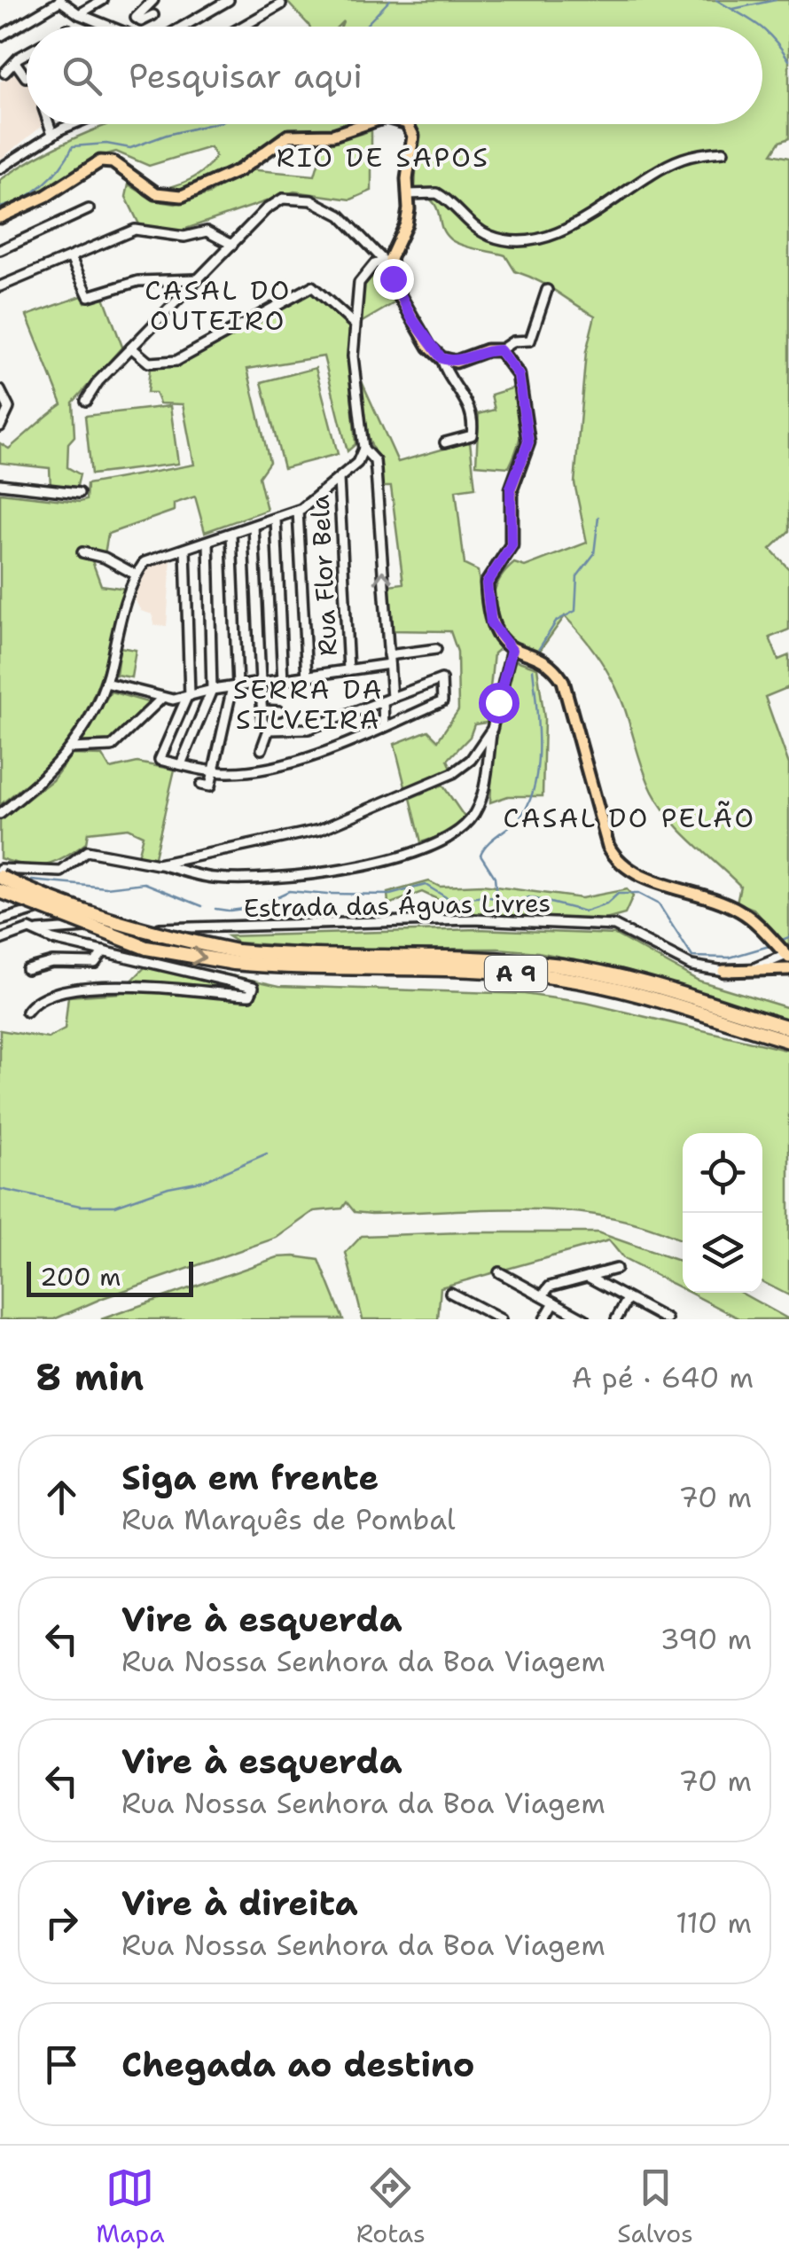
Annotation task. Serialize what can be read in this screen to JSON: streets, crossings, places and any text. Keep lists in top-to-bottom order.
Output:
{
  "streets": {
    "highway": ["A 9"],
    "street": ["Rua Flor Bela", "Estrada das Águas Livres"]
  },
  "districts": [
    "RIO DE SAPOS",
    "CASAL DO OUTEIRO",
    "SERRA DA SILVEIRA",
    "CASAL DO PELÃO"
  ],
  "scale_bar": "200 m",
  "page": {
    "search": "Pesquisar aqui",
    "scale": "200 m",
    "heading": ["8 min", "A pé · 640 m"],
    "list": [
      ["Siga em frente", "Rua Marquês de Pombal", "70 m"],
      ["Vire à esquerda", "Rua Nossa Senhora da Boa Viagem", "390 m"],
      ["Vire à esquerda", "Rua Nossa Senhora da Boa Viagem", "70 m"],
      ["Vire à direita", "Rua Nossa Senhora da Boa Viagem", "110 m"],
      "Chegada ao destino"
    ],
    "nav": ["Mapa", "Rotas", "Salvos"]
  }
}
